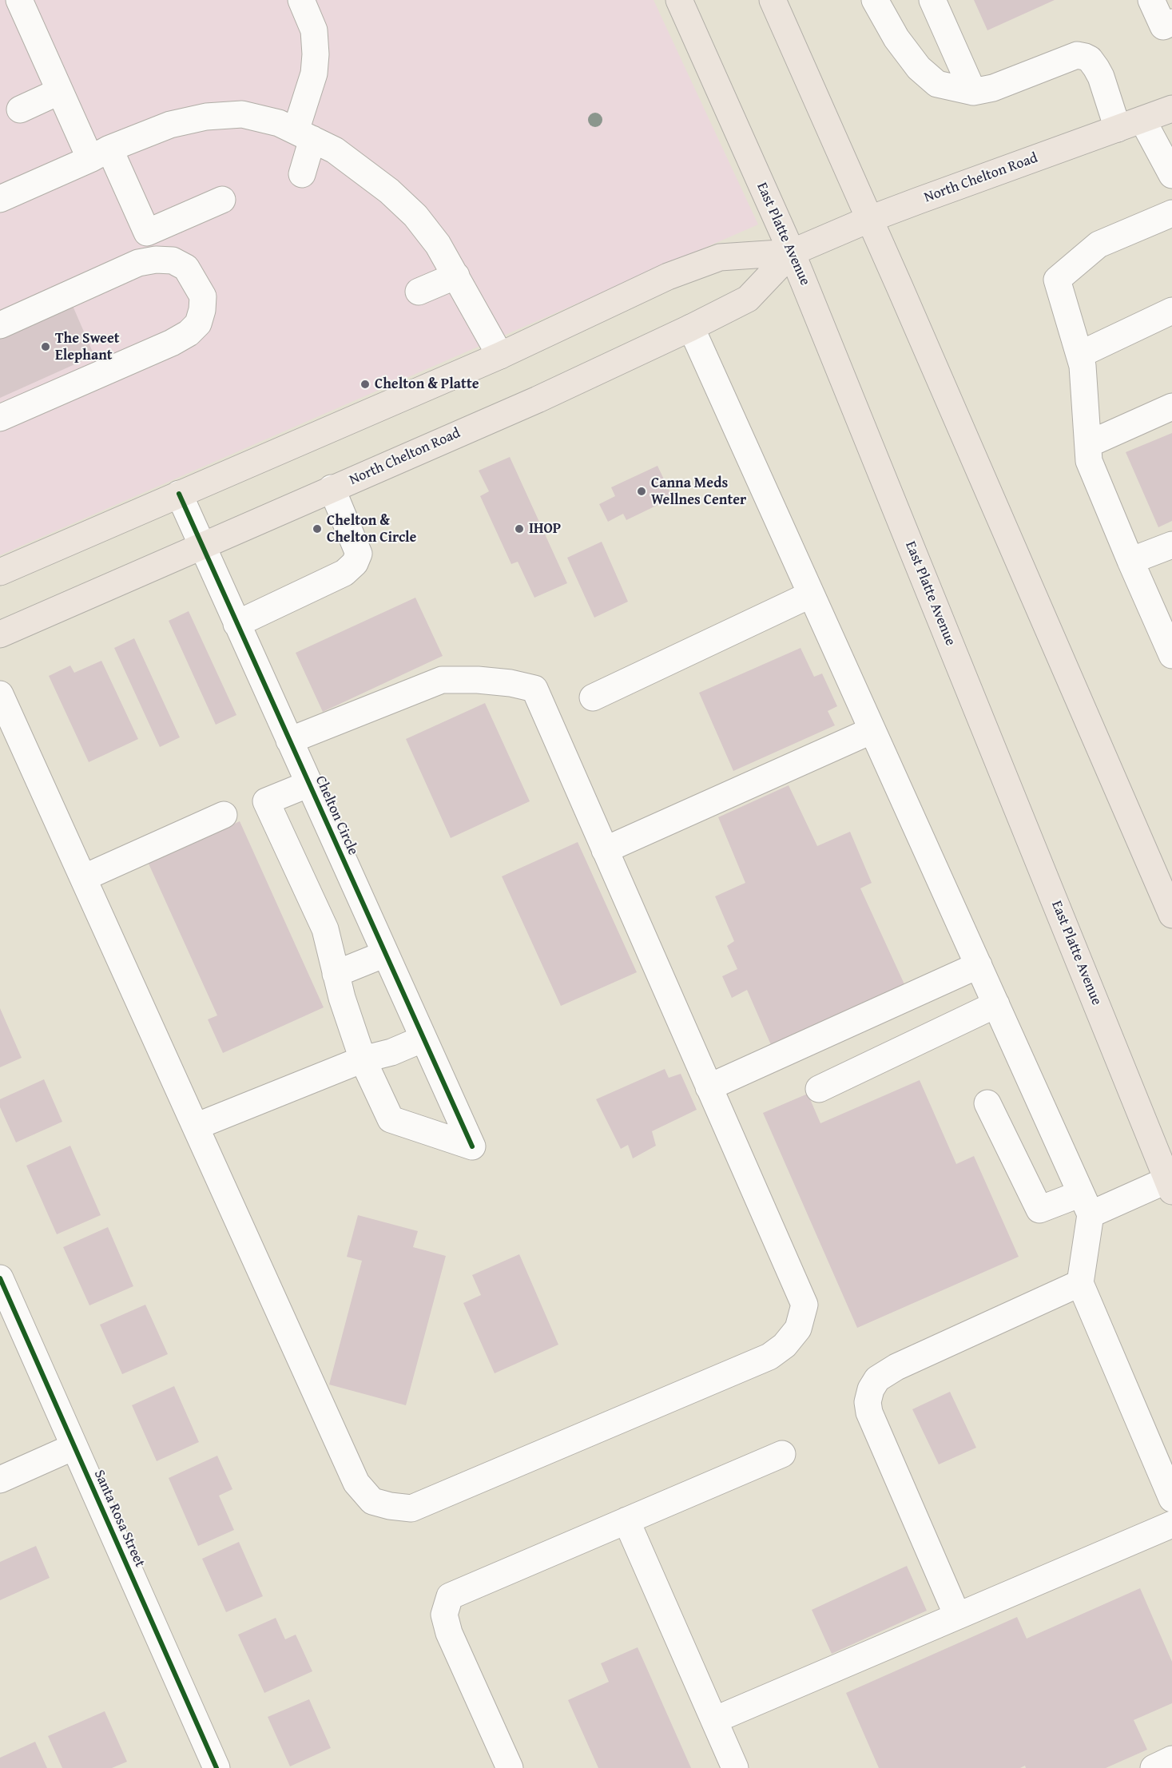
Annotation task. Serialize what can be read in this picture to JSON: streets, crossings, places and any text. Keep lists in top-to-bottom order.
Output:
{
  "streets": {
    "main road": ["North Chelton Road", "East Platte Avenue"],
    "street": ["Chelton Circle", "Santa Rosa Street"]
  },
  "crossings": [
    ["North Chelton Road", "East Platte Avenue"],
    ["North Chelton Road", "Chelton Circle"]
  ],
  "places": [
    "The Sweet Elephant",
    "Chelton & Platte",
    "Canna Meds Wellnes Center",
    "Chelton & Chelton Circle",
    "IHOP"
  ]
}
